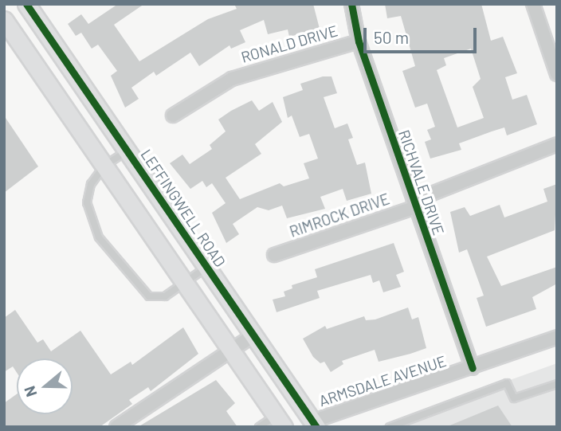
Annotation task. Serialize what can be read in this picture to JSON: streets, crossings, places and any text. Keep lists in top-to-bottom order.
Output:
{
  "streets": {
    "main road": ["LEFFINGWELL ROAD"],
    "street": [
      "RONALD DRIVE",
      "RICHVALE DRIVE",
      "RIMROCK DRIVE",
      "ARMSDALE AVENUE"
    ]
  },
  "crossings": [
    ["RONALD DRIVE", "RICHVALE DRIVE"],
    ["RICHVALE DRIVE", "RIMROCK DRIVE"],
    ["RICHVALE DRIVE", "ARMSDALE AVENUE"],
    ["LEFFINGWELL ROAD", "ARMSDALE AVENUE"]
  ],
  "scale_bar": "50 m",
  "north": "left"
}
